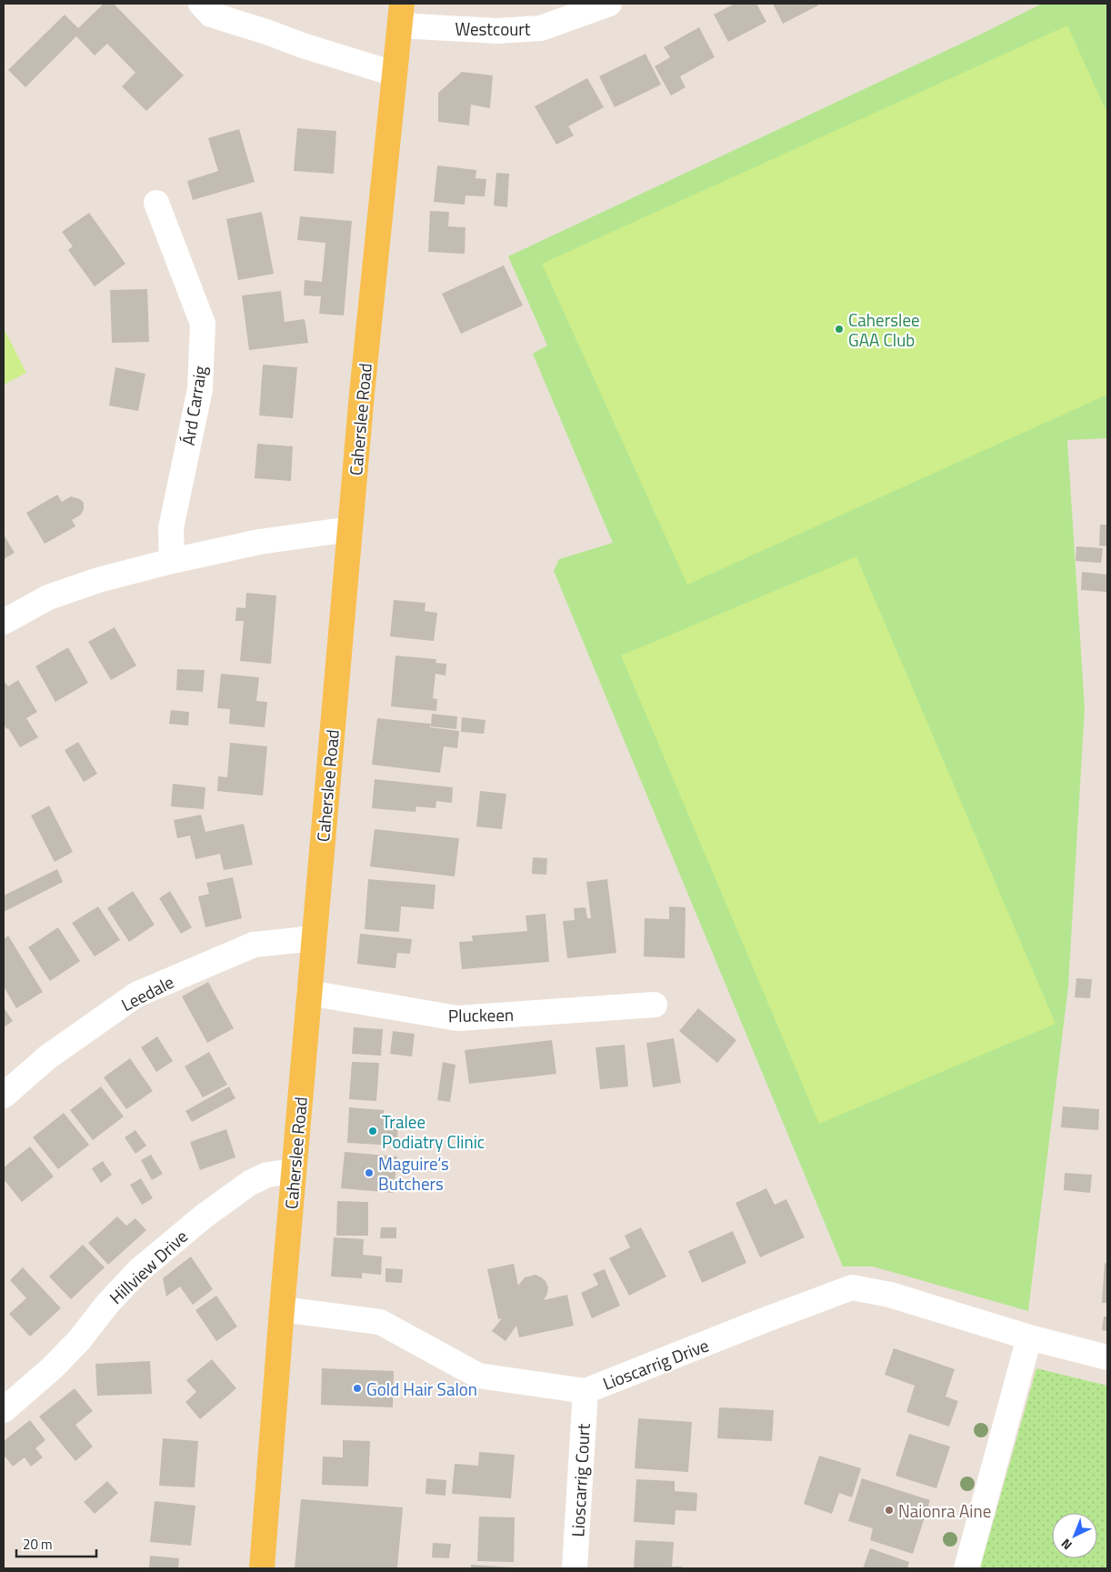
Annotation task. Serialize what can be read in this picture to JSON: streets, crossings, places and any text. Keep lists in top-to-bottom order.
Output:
{
  "streets": {
    "main road": ["Caherslee Road"],
    "street": [
      "Westcourt",
      "Árd Carraig",
      "Leedale",
      "Pluckeen",
      "Hillview Drive",
      "Lioscarrig Drive",
      "Lioscarrig Court"
    ]
  },
  "crossings": [
    ["Westcourt", "Caherslee Road"],
    ["Caherslee Road", "Leedale"],
    ["Caherslee Road", "Pluckeen"],
    ["Caherslee Road", "Hillview Drive"],
    ["Caherslee Road", "Lioscarrig Drive"],
    ["Lioscarrig Drive", "Lioscarrig Court"]
  ],
  "places": [
    "Caherslee GAA Club",
    "Tralee Podiatry Clinic",
    "Maguire’s Butchers",
    "Gold Hair Salon",
    "Naionra Aine"
  ],
  "scale_bar": "20 m",
  "north": "bottom left"
}
